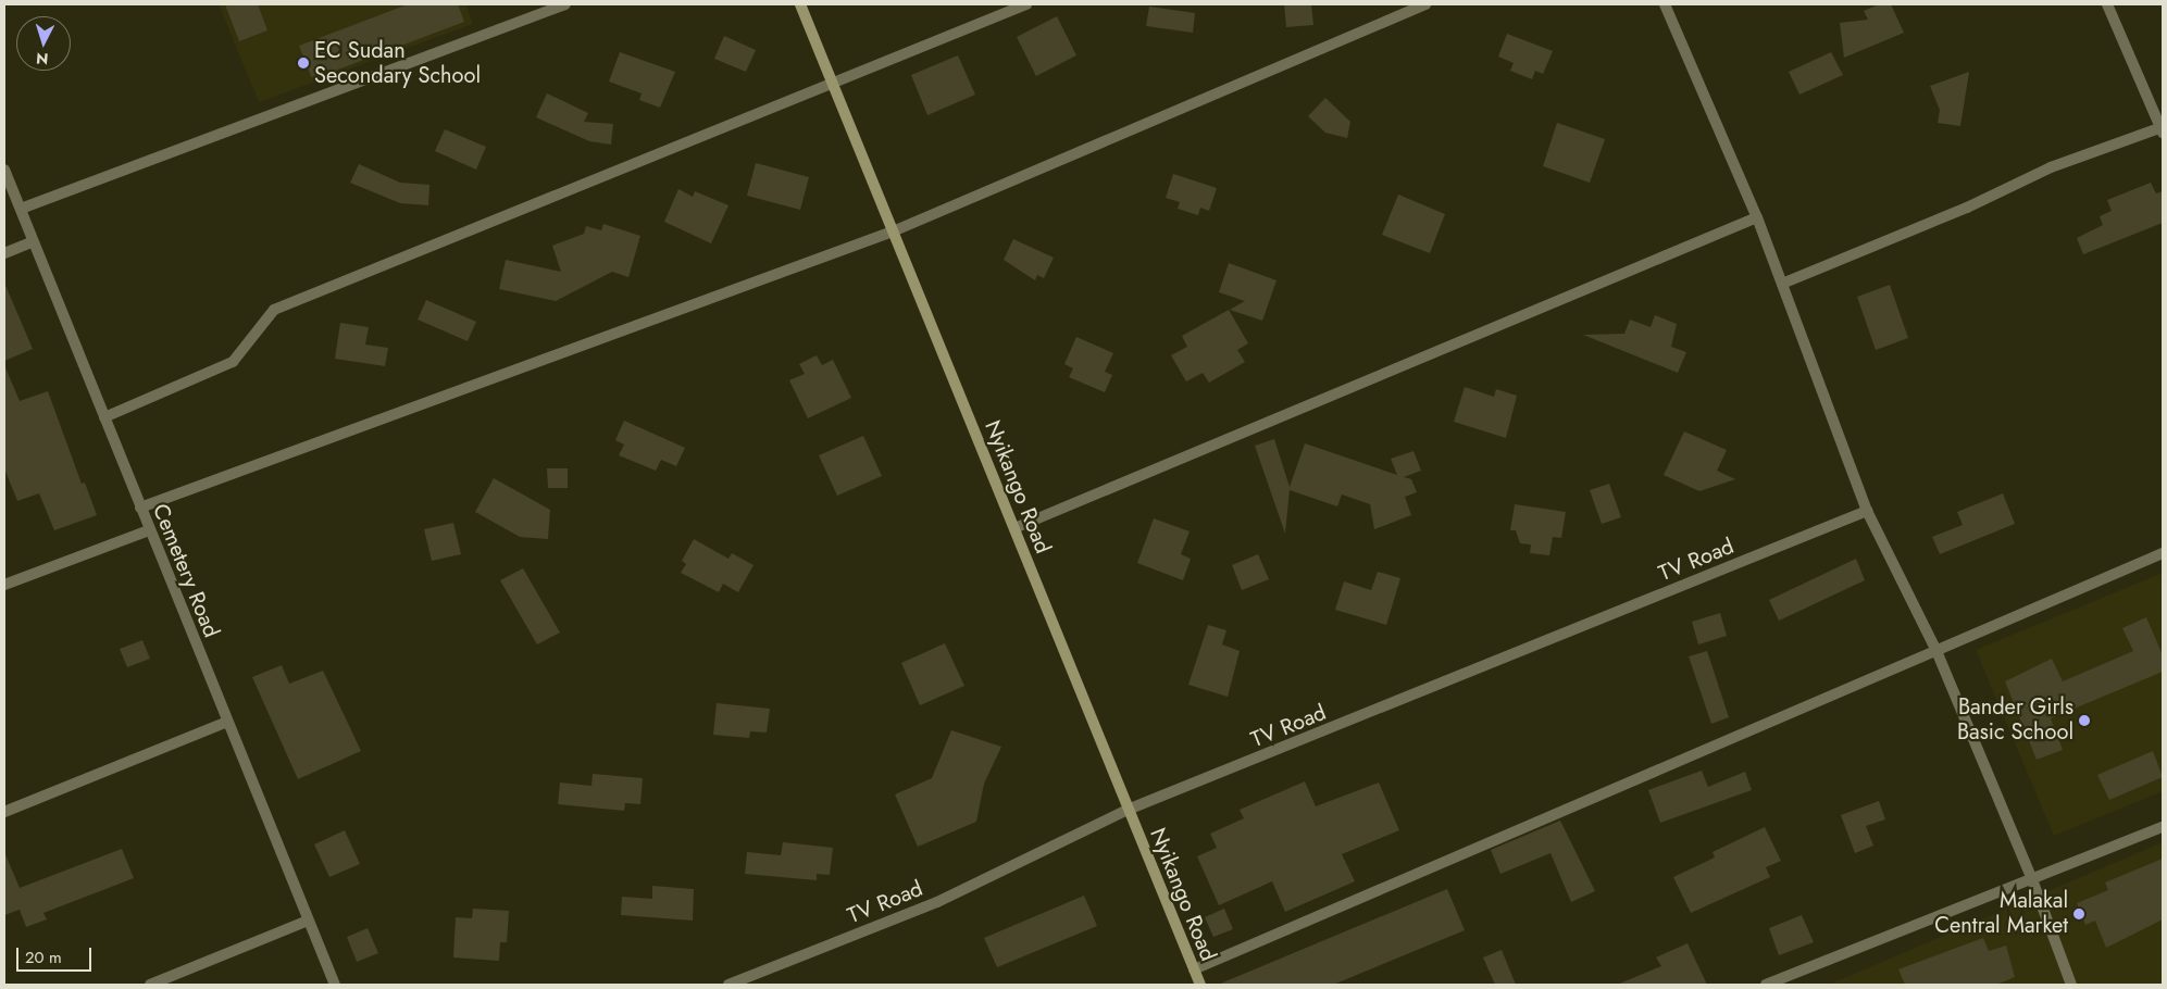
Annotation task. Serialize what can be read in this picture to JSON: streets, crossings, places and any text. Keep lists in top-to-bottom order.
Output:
{
  "streets": {
    "street": ["Nyikango Road", "TV Road", "Cemetery Road"]
  },
  "crossings": [
    ["Nyikango Road", "TV Road"]
  ],
  "places": ["EC Sudan Secondary School", "Bander Girls Basic School", "Malakal Central Market"],
  "scale_bar": "20 m",
  "north": "bottom"
}
